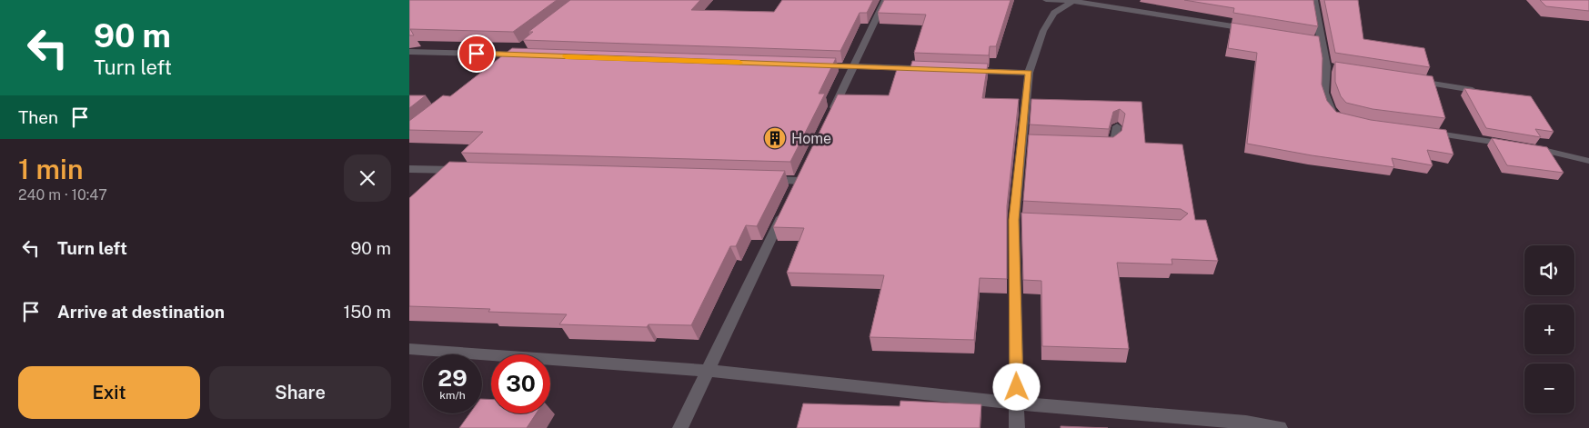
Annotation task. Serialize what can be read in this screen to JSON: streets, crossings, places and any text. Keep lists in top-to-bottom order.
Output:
{
  "places": {
    "building": ["Home"]
  },
  "page": {
    "turn": ["90 m", "Turn left"],
    "then": "Then",
    "heading": ["1 min", "240 m · 10:47"],
    "list": [
      {
        "name": "Turn left",
        "value": "90 m"
      },
      {
        "name": "Arrive at destination",
        "value": "150 m"
      }
    ],
    "map_buttons": ["+", "−"],
    "speed": "29 km/h",
    "limit": "30",
    "buttons": ["Exit", "Share"]
  }
}
